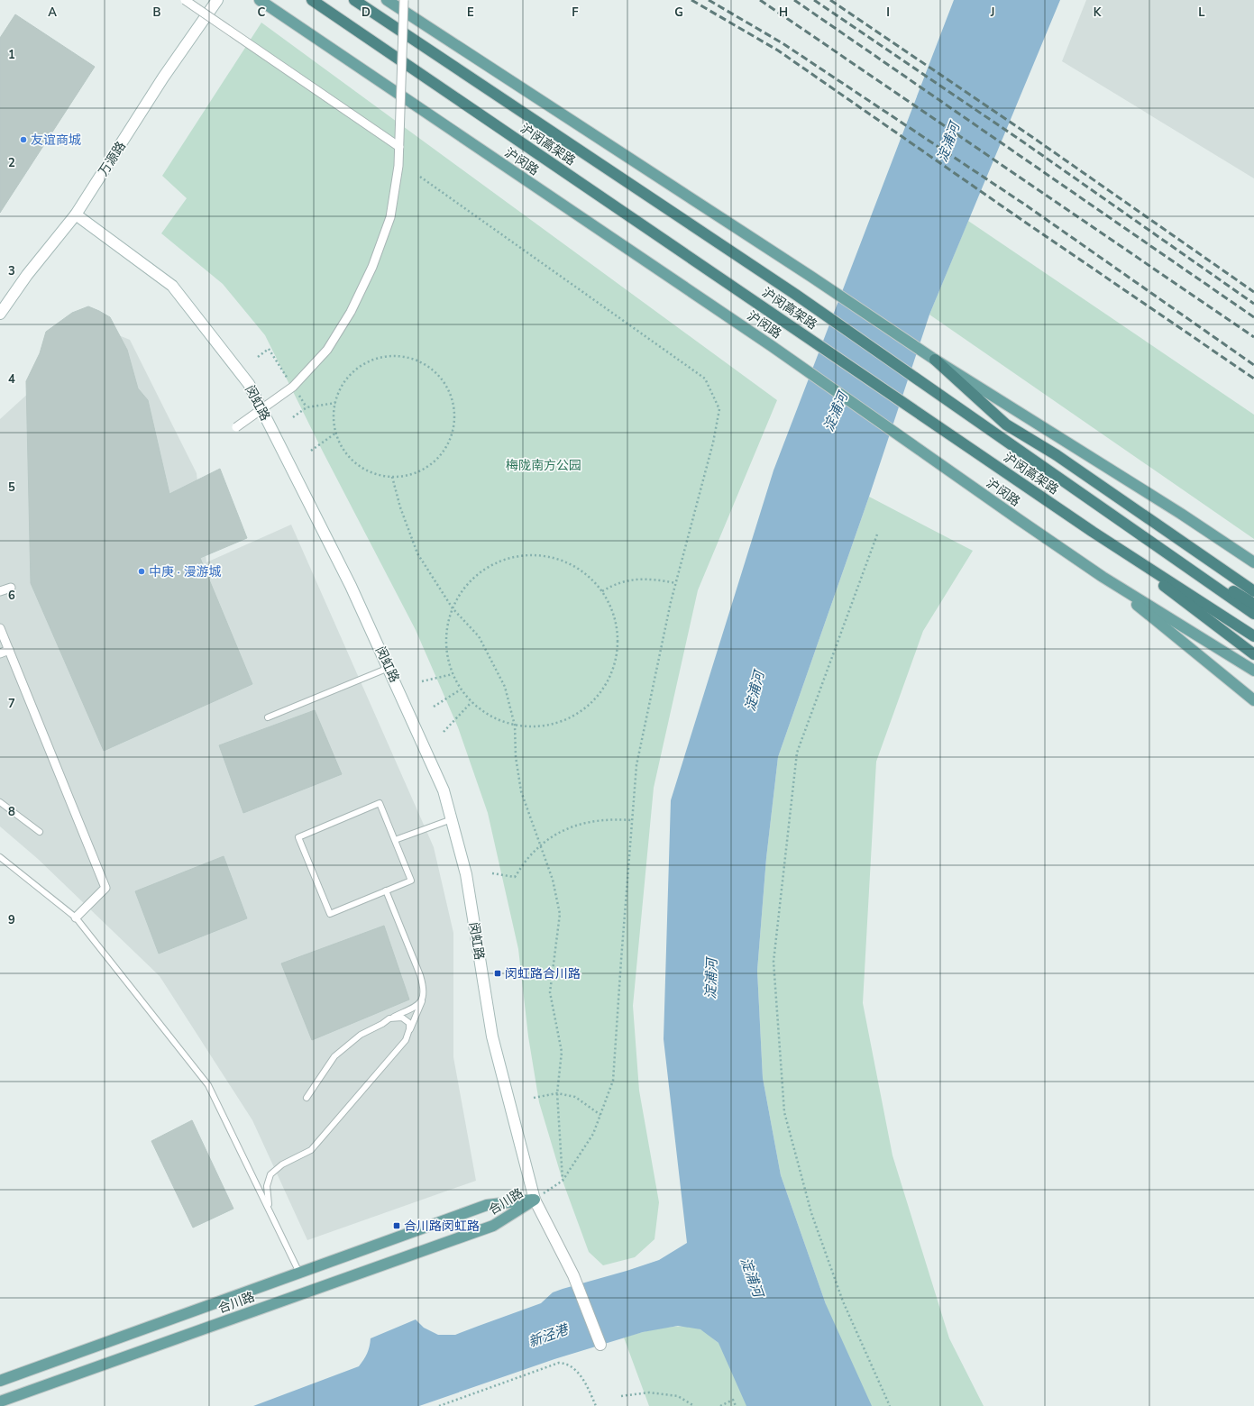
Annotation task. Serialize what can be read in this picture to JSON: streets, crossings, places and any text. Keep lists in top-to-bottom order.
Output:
{
  "streets": {
    "highway": ["沪闵高架路"],
    "main road": [
      "万源路",
      "沪闵路",
      "闵虹路",
      "合川路"
    ]
  },
  "crossings": [
    ["万源路", "闵虹路"],
    ["闵虹路", "合川路"]
  ],
  "water": ["淀浦河", "新泾港"],
  "parks": ["梅陇南方公园"],
  "places": {
    "other": ["友谊商城", "中庚 · 漫游城"],
    "transit": ["闵虹路合川路", "合川路闵虹路"]
  },
  "grid": {
    "columns": [
      "A",
      "B",
      "C",
      "D",
      "E",
      "F",
      "G",
      "H",
      "I",
      "J",
      "K",
      "L"
    ],
    "rows": [
      "1",
      "2",
      "3",
      "4",
      "5",
      "6",
      "7",
      "8",
      "9"
    ]
  }
}
